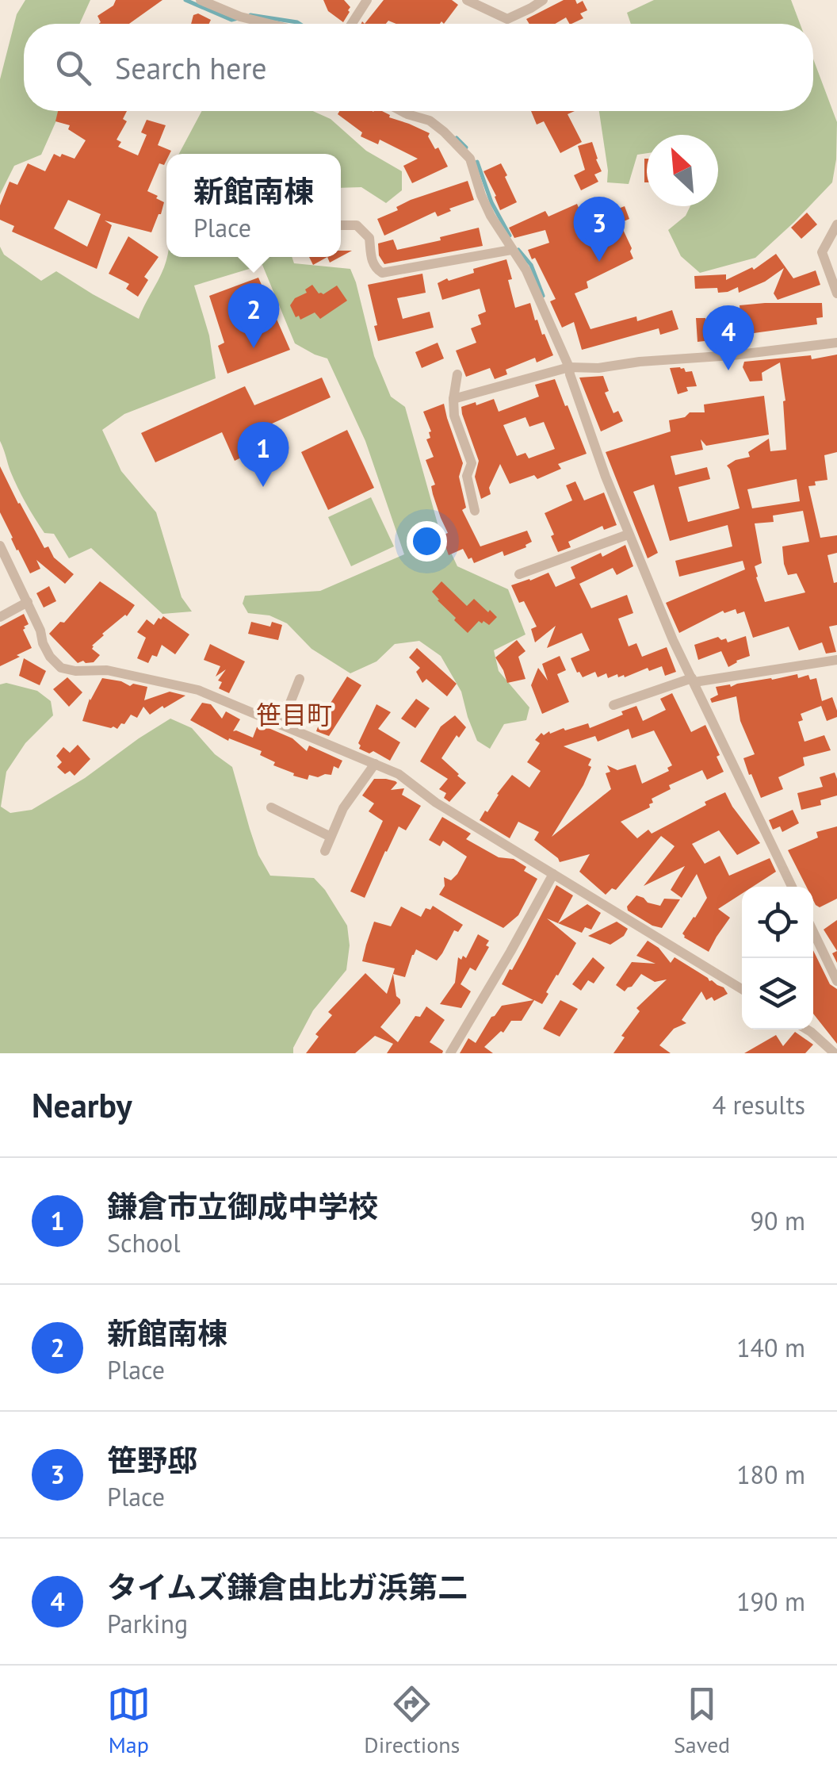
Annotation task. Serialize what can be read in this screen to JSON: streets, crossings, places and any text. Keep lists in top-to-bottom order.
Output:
{
  "districts": ["笹目町"],
  "north": "top left",
  "page": {
    "search": "Search here",
    "popup": ["新館南棟", "Place"],
    "pins": [
      "3",
      "2",
      "4",
      "1"
    ],
    "heading": ["Nearby", "4 results"],
    "list": [
      {
        "mark": "1",
        "name": "鎌倉市立御成中学校",
        "note": "School",
        "value": "90 m"
      },
      {
        "mark": "2",
        "name": "新館南棟",
        "note": "Place",
        "value": "140 m"
      },
      {
        "mark": "3",
        "name": "笹野邸",
        "note": "Place",
        "value": "180 m"
      },
      {
        "mark": "4",
        "name": "タイムズ鎌倉由比ガ浜第二",
        "note": "Parking",
        "value": "190 m"
      }
    ],
    "nav": ["Map", "Directions", "Saved"]
  }
}
